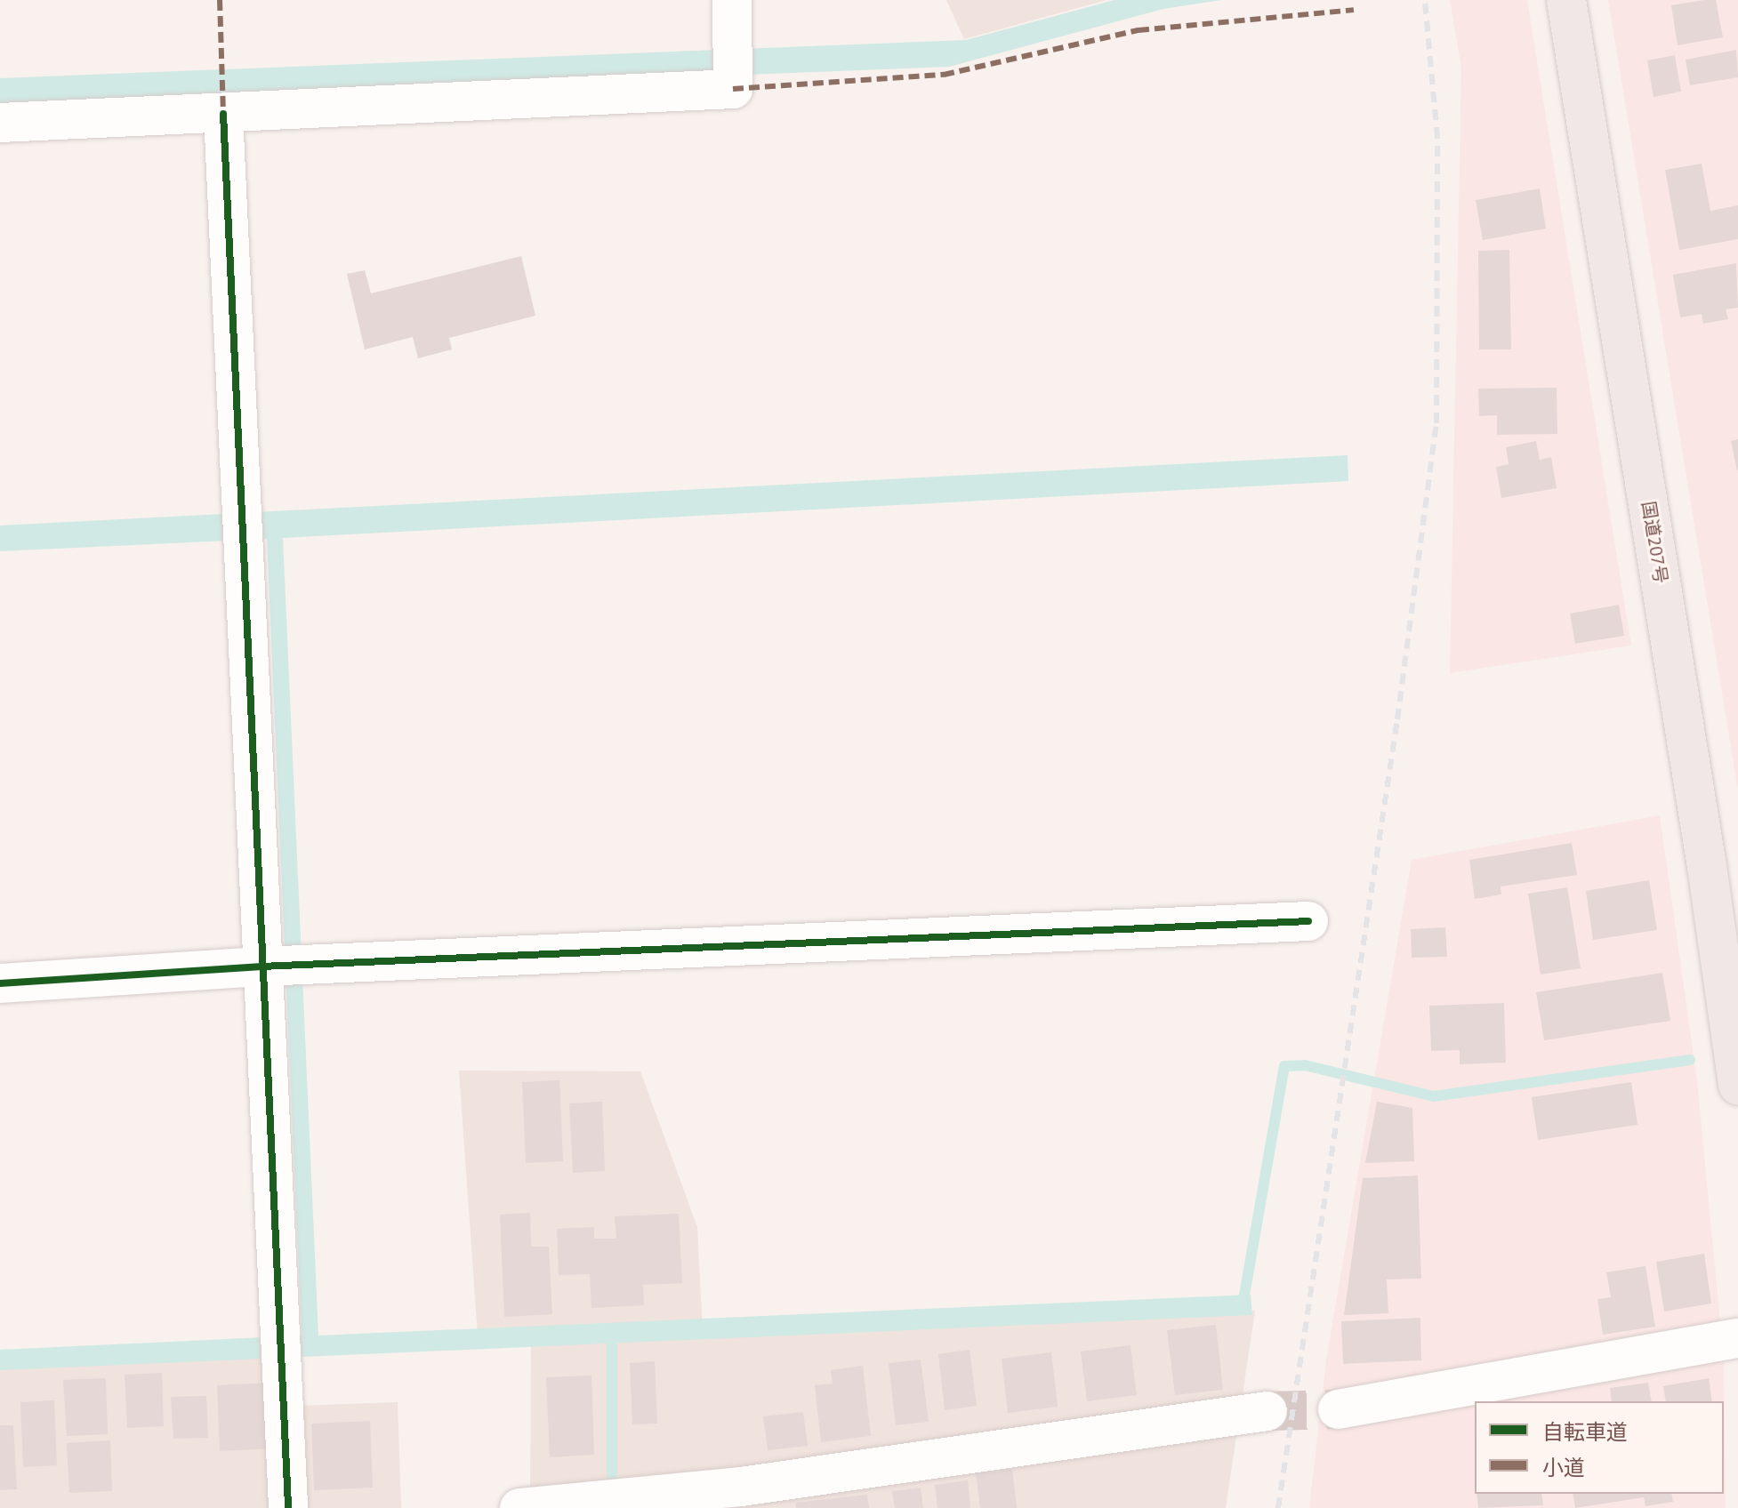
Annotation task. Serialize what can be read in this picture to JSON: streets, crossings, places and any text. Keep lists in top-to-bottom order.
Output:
{
  "streets": {
    "highway": ["国道207号"]
  },
  "legend": ["自転車道", "小道"]
}
